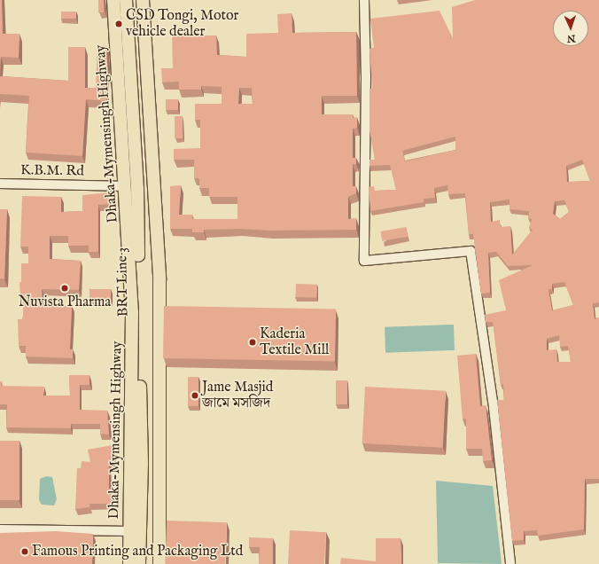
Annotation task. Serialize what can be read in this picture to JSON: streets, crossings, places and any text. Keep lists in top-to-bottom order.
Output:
{
  "streets": {
    "highway": ["Dhaka-Mymensingh Highway", "BRT Line 3"],
    "street": ["K.B.M. Rd"]
  },
  "crossings": [
    ["Dhaka-Mymensingh Highway", "K.B.M. Rd"]
  ],
  "places": [
    "CSD Tongi, Motor vehicle dealer",
    "Nuvista Pharma",
    "Kaderia Textile Mill",
    "Jame Masjid জামে মসজিদ",
    "Famous Printing and Packaging Ltd"
  ],
  "north": "bottom"
}
